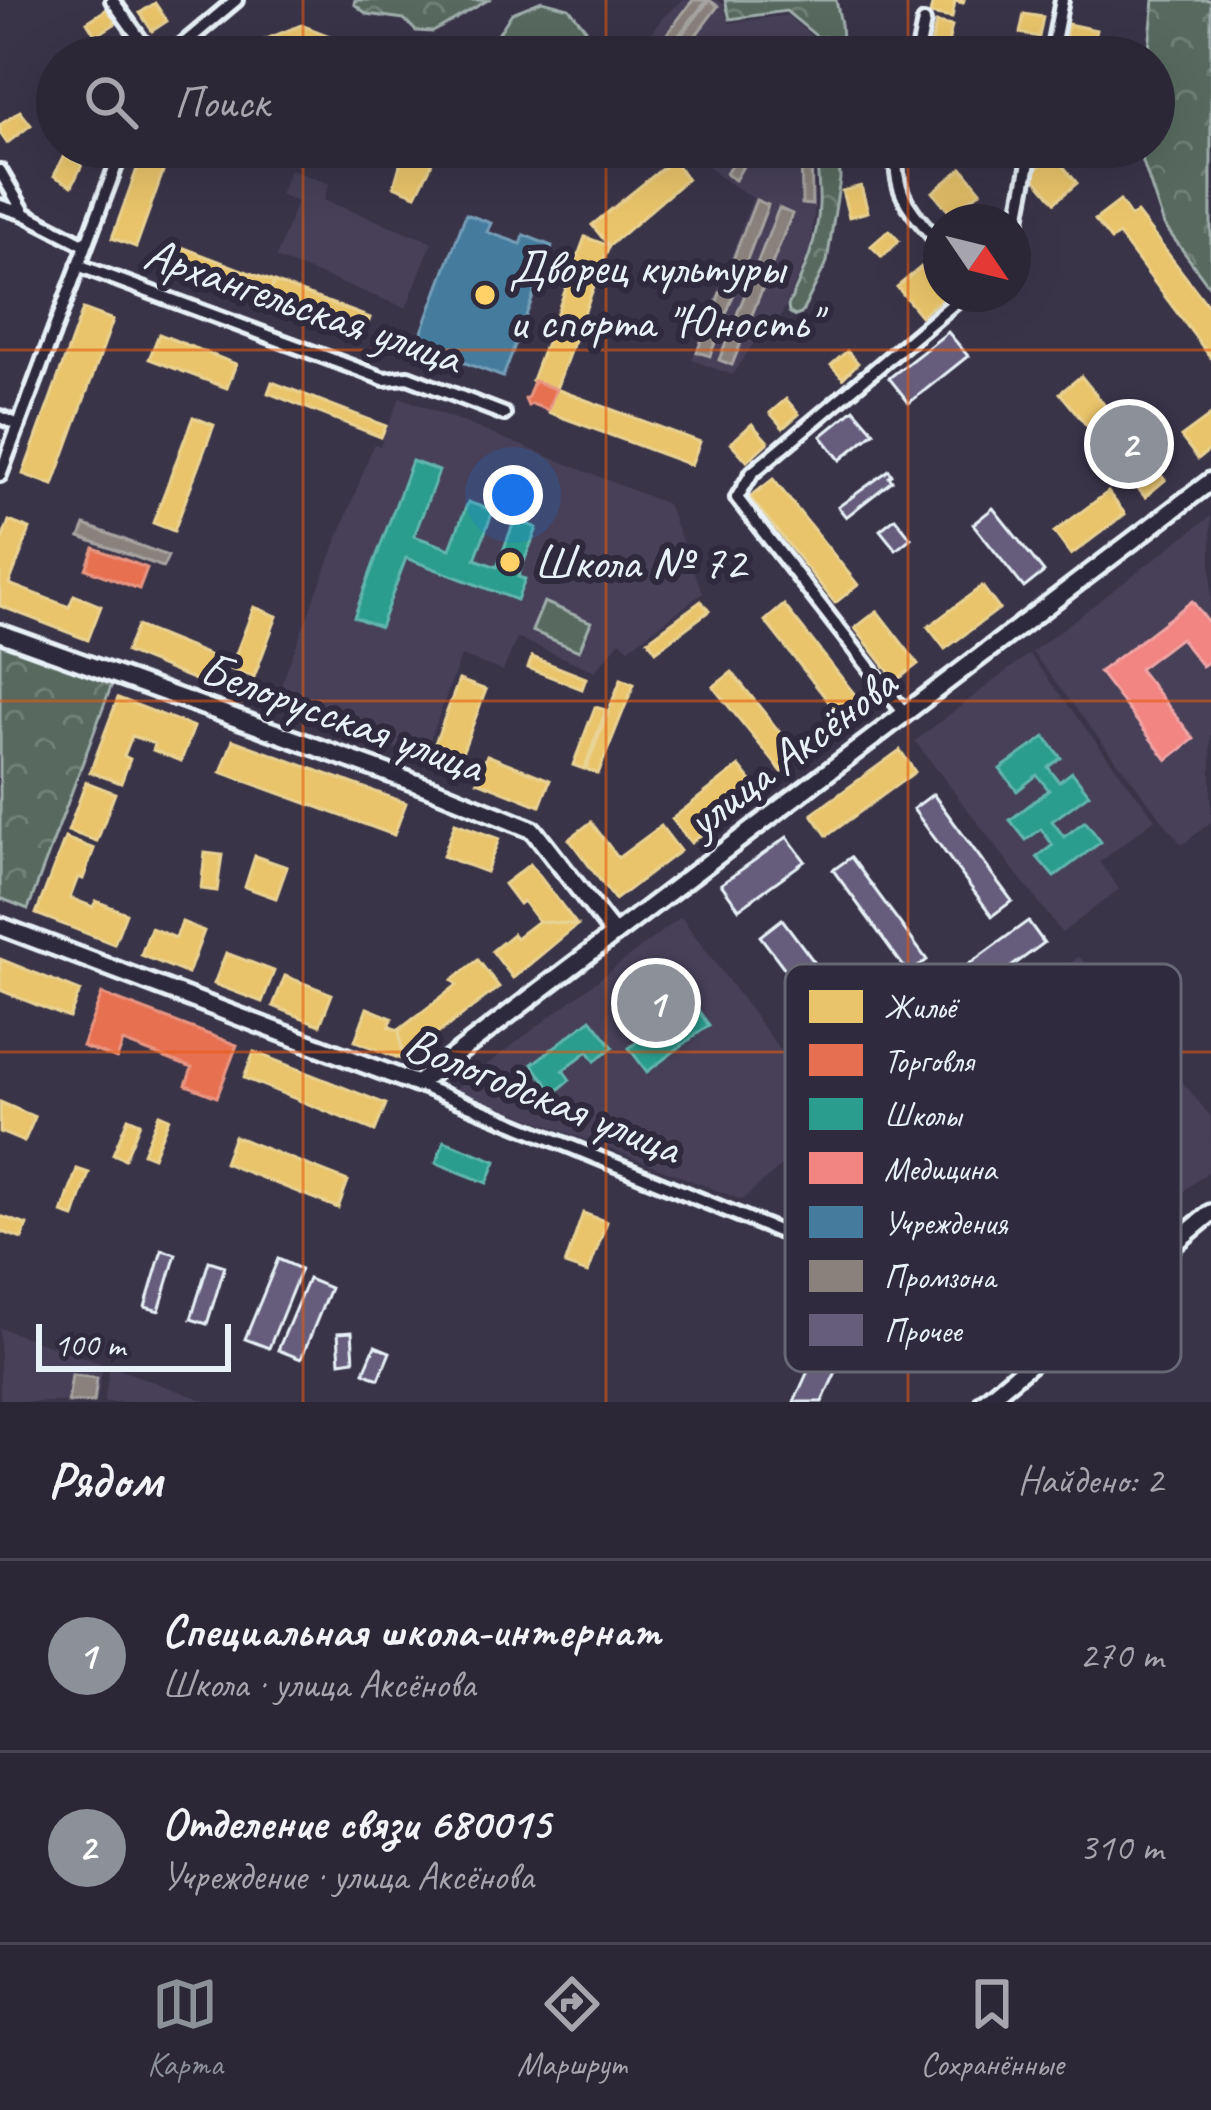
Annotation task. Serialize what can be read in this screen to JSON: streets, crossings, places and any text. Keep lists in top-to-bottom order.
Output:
{
  "streets": {
    "street": [
      "Архангельская улица",
      "Белорусская улица",
      "улица Аксёнова",
      "Вологодская улица"
    ]
  },
  "crossings": [
    ["Белорусская улица", "улица Аксёнова"],
    ["улица Аксёнова", "Вологодская улица"]
  ],
  "places": ["Дворец культуры и спорта \"Юность\"", "Школа № 72"],
  "legend": [
    "Жильё",
    "Торговля",
    "Школы",
    "Медицина",
    "Учреждения",
    "Промзона",
    "Прочее"
  ],
  "scale_bar": "100 m",
  "north": "bottom right",
  "page": {
    "search": "Поиск",
    "pins": ["2", "1"],
    "scale": "100 m",
    "heading": ["Рядом", "Найдено: 2"],
    "list": [
      {
        "mark": "1",
        "name": "Специальная школа-интернат",
        "note": "Школа · улица Аксёнова",
        "value": "270 m"
      },
      {
        "mark": "2",
        "name": "Отделение связи 680015",
        "note": "Учреждение · улица Аксёнова",
        "value": "310 m"
      }
    ],
    "nav": ["Карта", "Маршрут", "Сохранённые"]
  }
}
